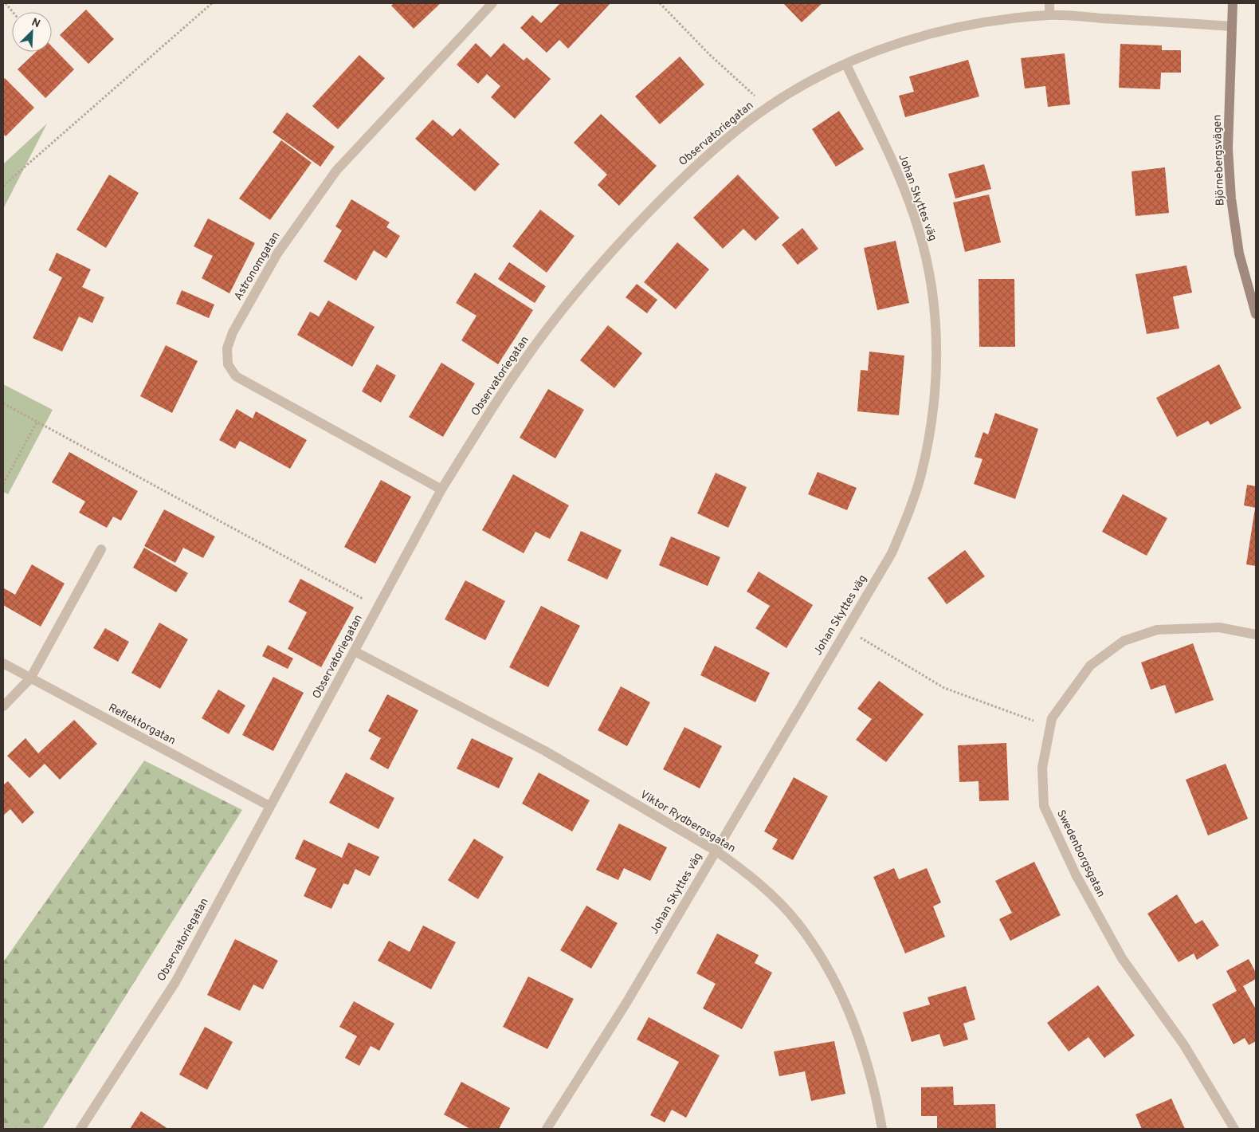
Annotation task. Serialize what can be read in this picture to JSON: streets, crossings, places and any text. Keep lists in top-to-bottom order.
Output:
{
  "streets": {
    "street": [
      "Observatoriegatan",
      "Björnebergsvägen",
      "Johan Skyttes väg",
      "Astronomgatan",
      "Reflektorgatan",
      "Viktor Rydbergsgatan",
      "Swedenborgsgatan"
    ]
  },
  "crossings": [
    ["Observatoriegatan", "Björnebergsvägen"],
    ["Observatoriegatan", "Johan Skyttes väg"],
    ["Observatoriegatan", "Astronomgatan"],
    ["Observatoriegatan", "Reflektorgatan"],
    ["Observatoriegatan", "Viktor Rydbergsgatan"],
    ["Johan Skyttes väg", "Viktor Rydbergsgatan"]
  ],
  "north": "top right"
}
